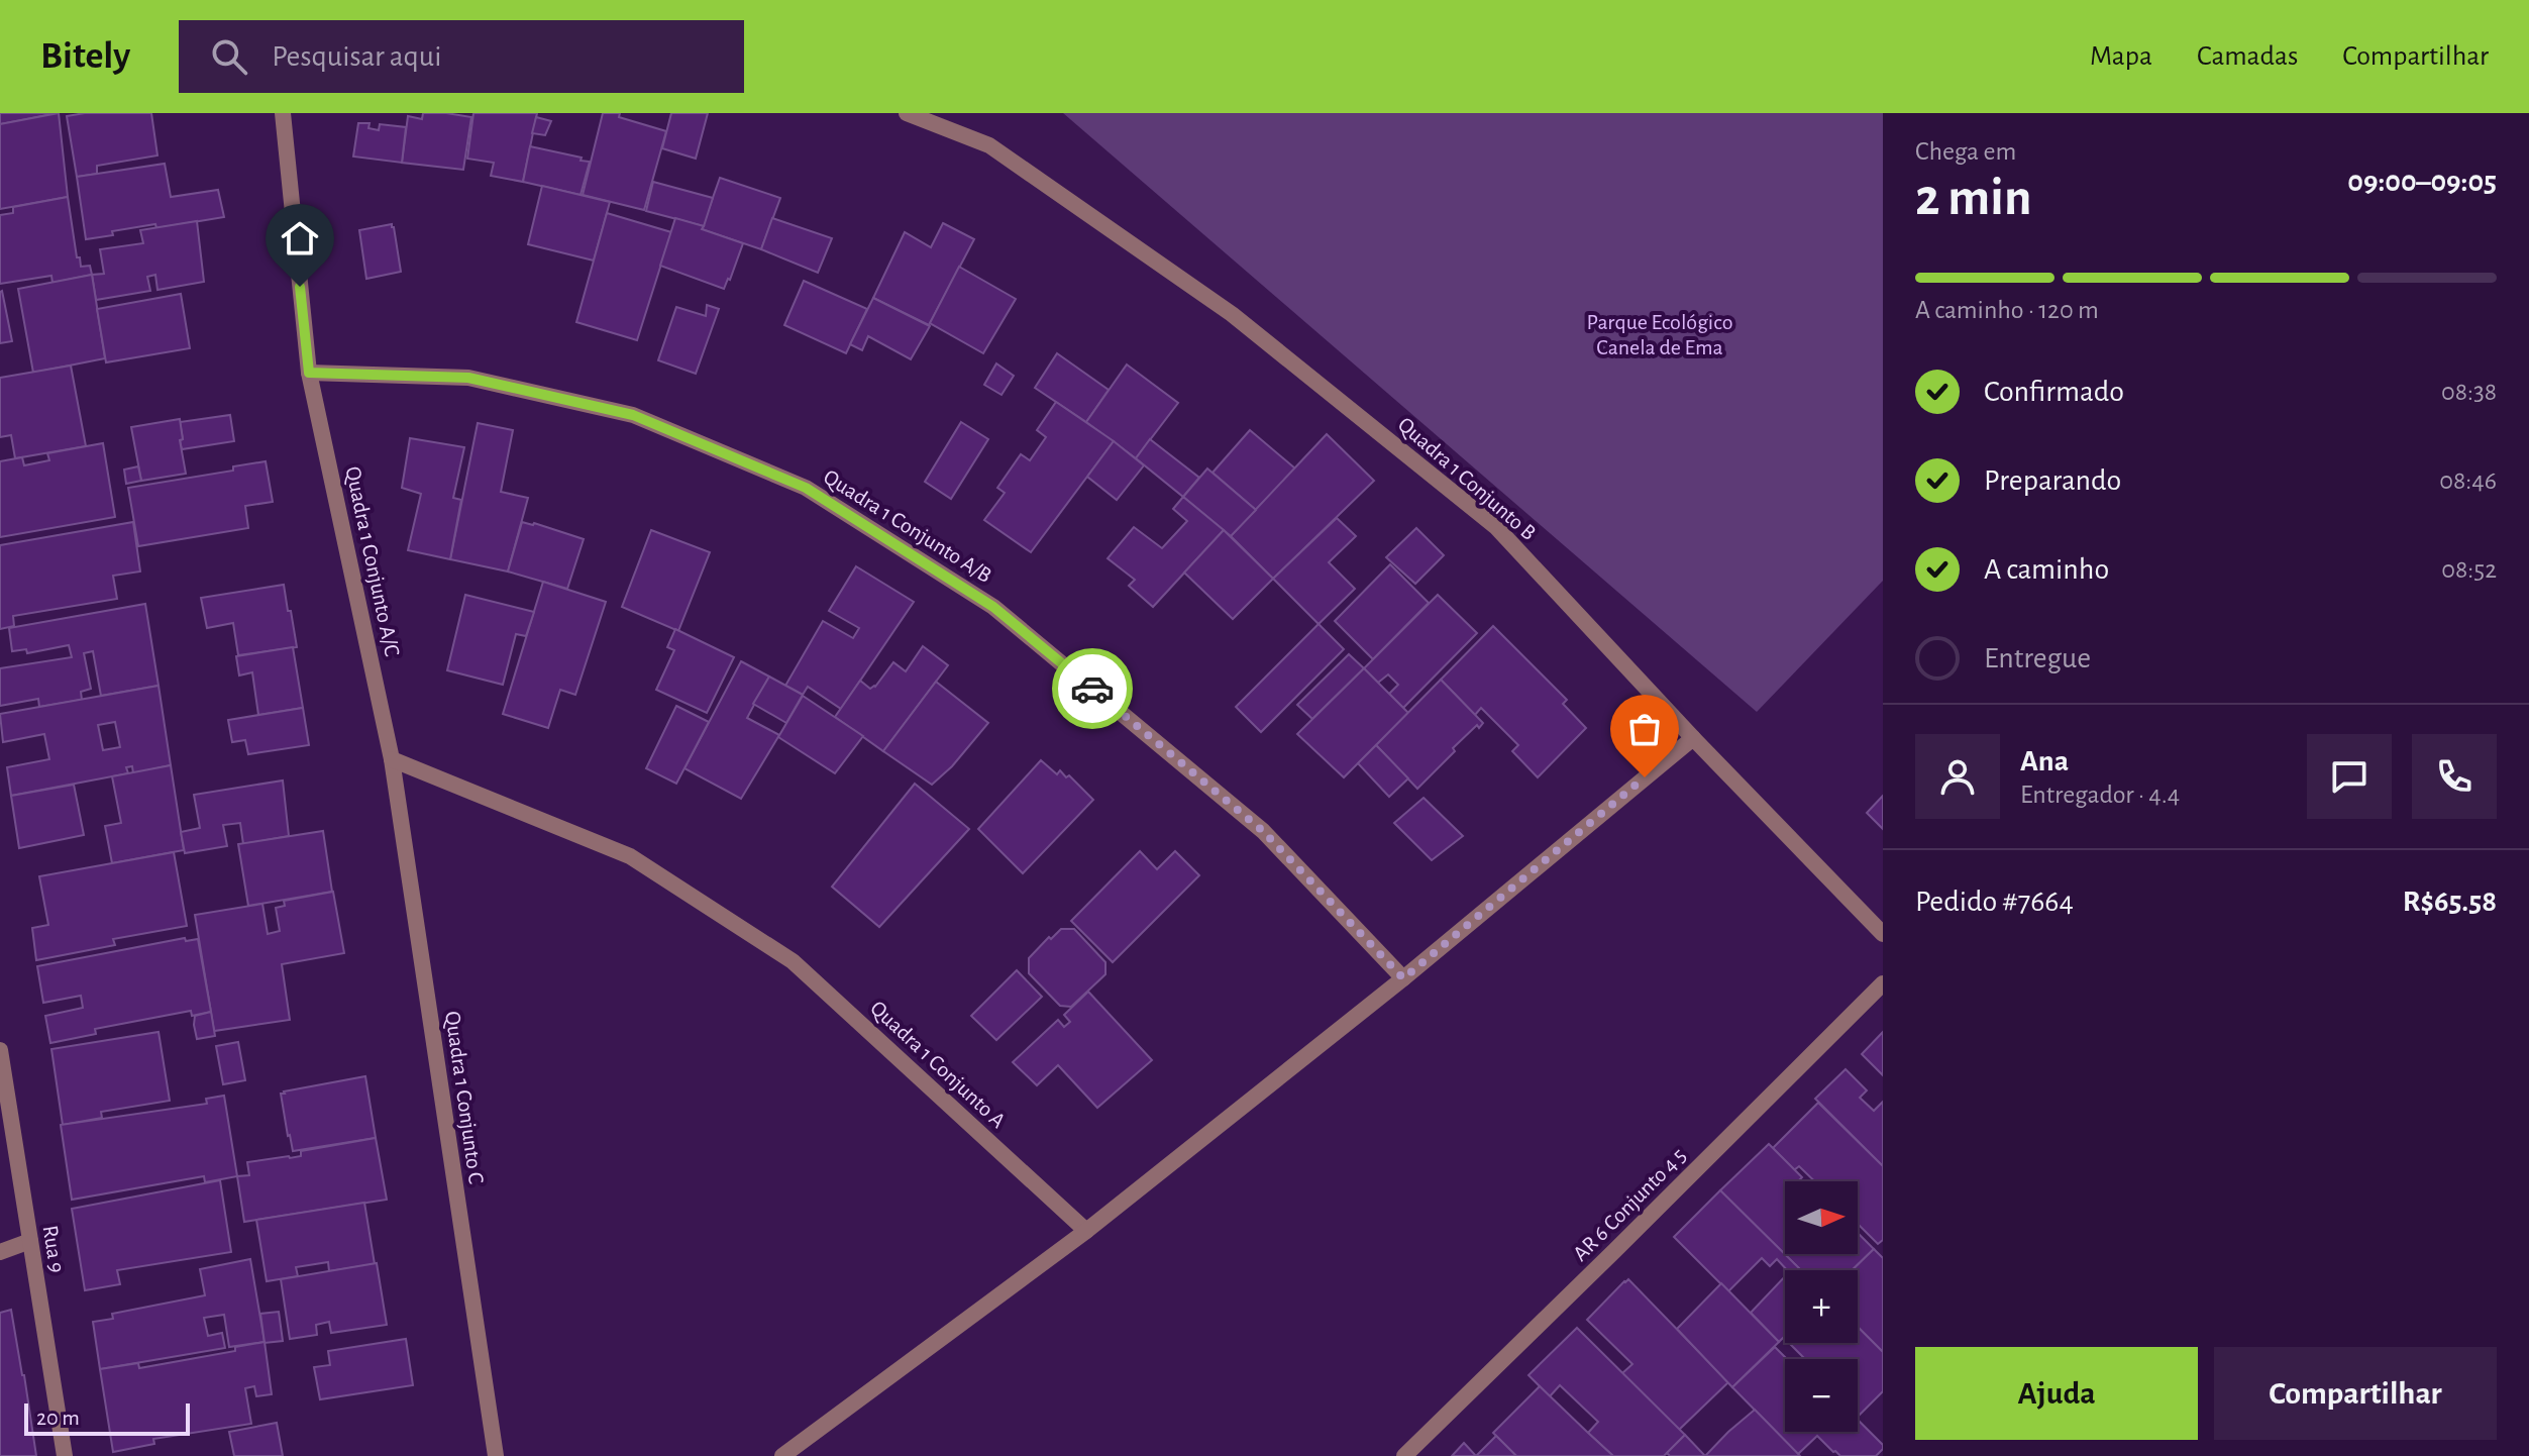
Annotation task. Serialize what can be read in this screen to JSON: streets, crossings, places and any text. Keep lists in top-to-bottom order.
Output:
{
  "streets": {
    "street": [
      "Quadra 1 Conjunto B",
      "Quadra 1 Conjunto A/B",
      "Quadra 1 Conjunto A/C",
      "Quadra 1 Conjunto A",
      "Quadra 1 Conjunto C",
      "AR 6 Conjunto 4 5",
      "Rua 9"
    ]
  },
  "crossings": [
    ["Quadra 1 Conjunto A/B", "Quadra 1 Conjunto A/C"],
    ["Quadra 1 Conjunto A/C", "Quadra 1 Conjunto A"],
    ["Quadra 1 Conjunto A/C", "Quadra 1 Conjunto C"],
    ["Quadra 1 Conjunto A", "Quadra 1 Conjunto C"]
  ],
  "parks": ["Parque Ecológico Canela de Ema"],
  "scale_bar": "20 m",
  "north": "right",
  "page": {
    "header": "Bitely",
    "search": "Pesquisar aqui",
    "nav": ["Mapa", "Camadas", "Compartilhar"],
    "heading": ["2 min", "Chega em", "09:00–09:05"],
    "panel": [
      "Ana",
      "Entregador · 4.4",
      "Pedido #7664",
      "R$65.58"
    ],
    "bar": "A caminho · 120 m",
    "list": [
      ["Confirmado", "08:38"],
      ["Preparando", "08:46"],
      ["A caminho", "08:52"],
      "Entregue"
    ],
    "map_buttons": ["+", "−"],
    "buttons": ["Ajuda", "Compartilhar"],
    "scale": "20 m"
  }
}
